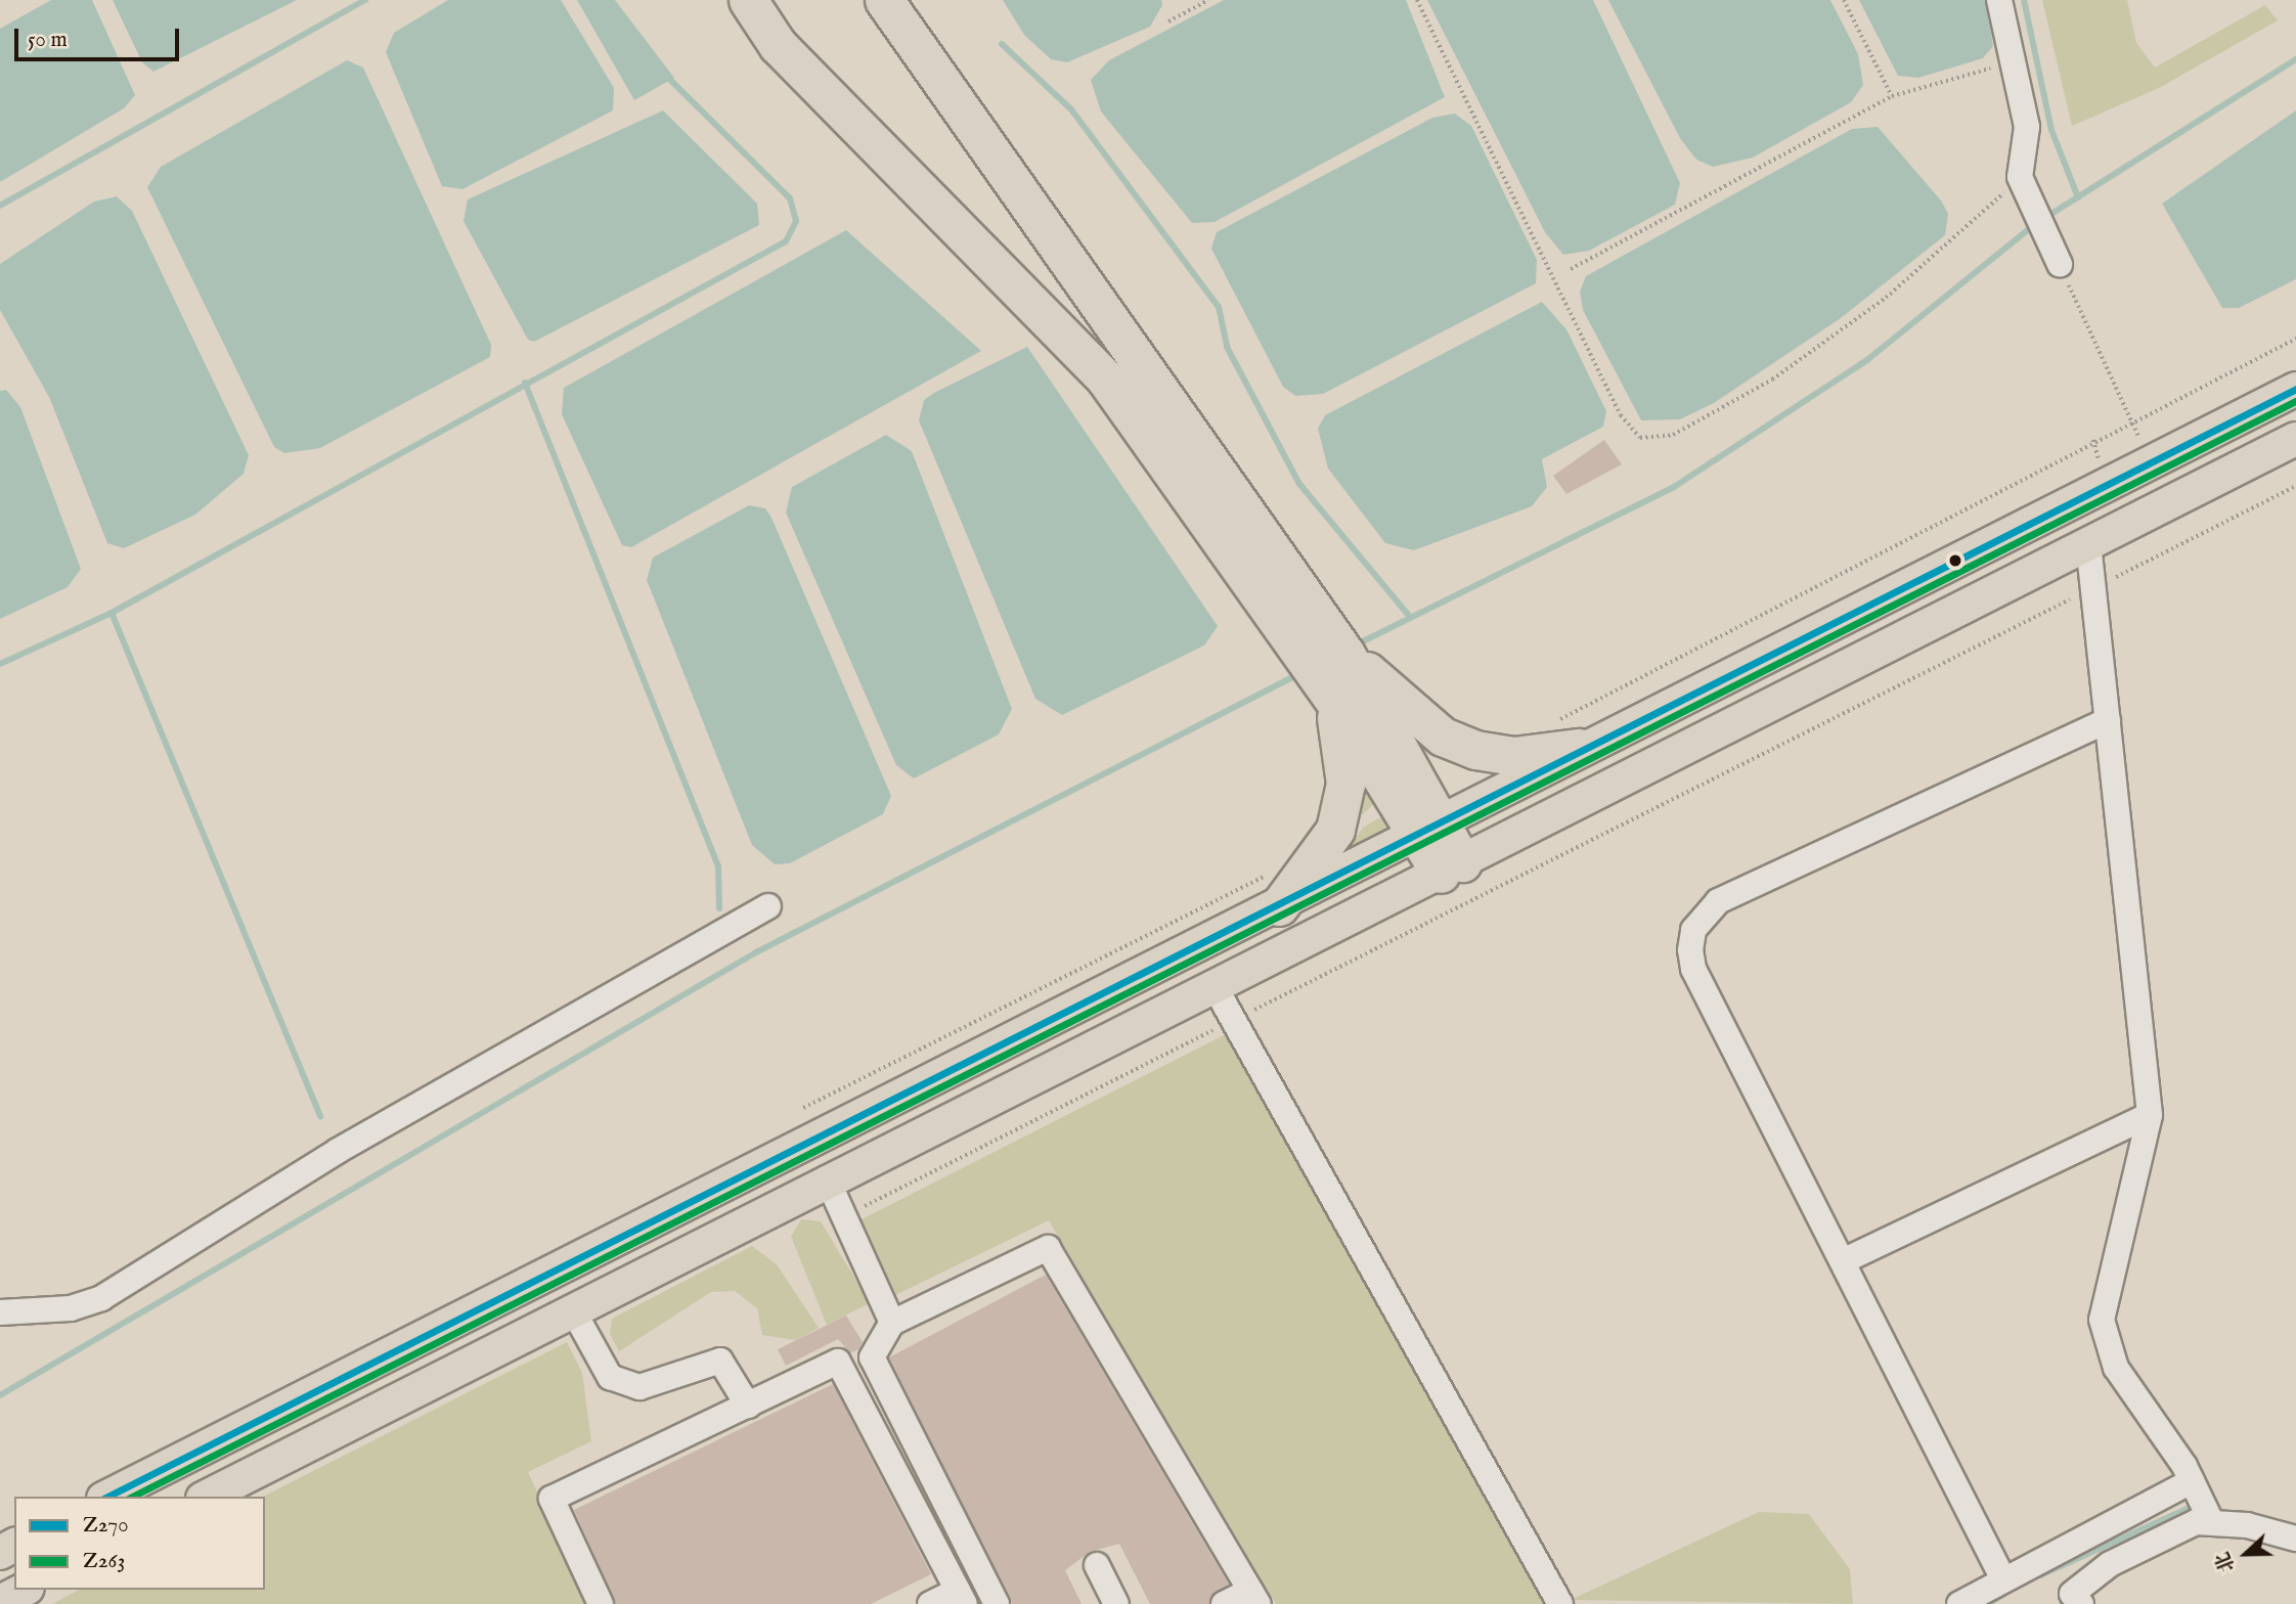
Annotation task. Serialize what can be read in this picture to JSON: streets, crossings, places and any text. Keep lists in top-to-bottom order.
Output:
{
  "lines": ["transit line Z270", "transit line Z263"],
  "legend": ["Z270", "Z263"],
  "scale_bar": "50 m",
  "north": "left"
}
